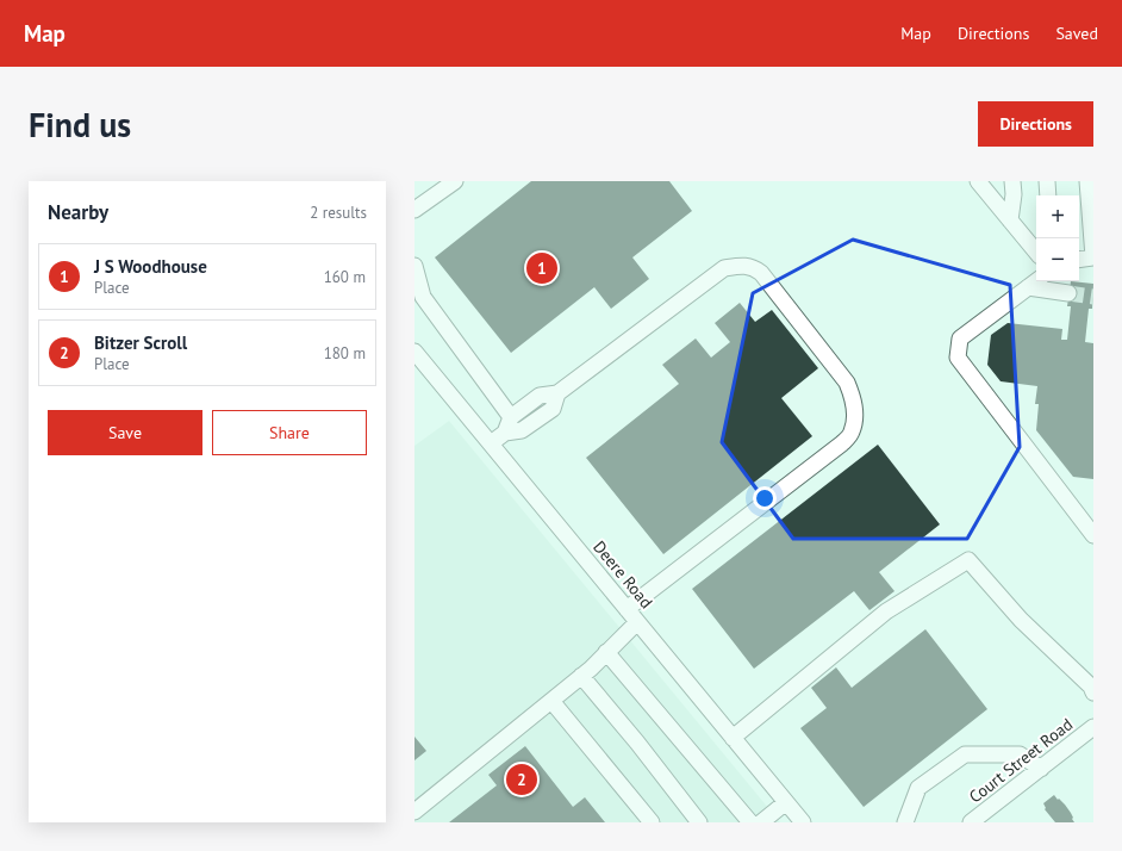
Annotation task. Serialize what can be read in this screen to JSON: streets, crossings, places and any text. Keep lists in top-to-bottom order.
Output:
{
  "streets": {
    "street": ["Deere Road", "Court Street Road"]
  },
  "page": {
    "header": "Map",
    "nav": ["Map", "Directions", "Saved"],
    "buttons": [
      "Directions",
      ["Save", "Share"]
    ],
    "title": "Find us",
    "heading": ["Nearby", "2 results"],
    "map_buttons": ["+", "−"],
    "list": [
      {
        "mark": "1",
        "name": "J S Woodhouse",
        "note": "Place",
        "value": "160 m"
      },
      {
        "mark": "2",
        "name": "Bitzer Scroll",
        "note": "Place",
        "value": "180 m"
      }
    ],
    "pins": ["1", "2"]
  }
}
